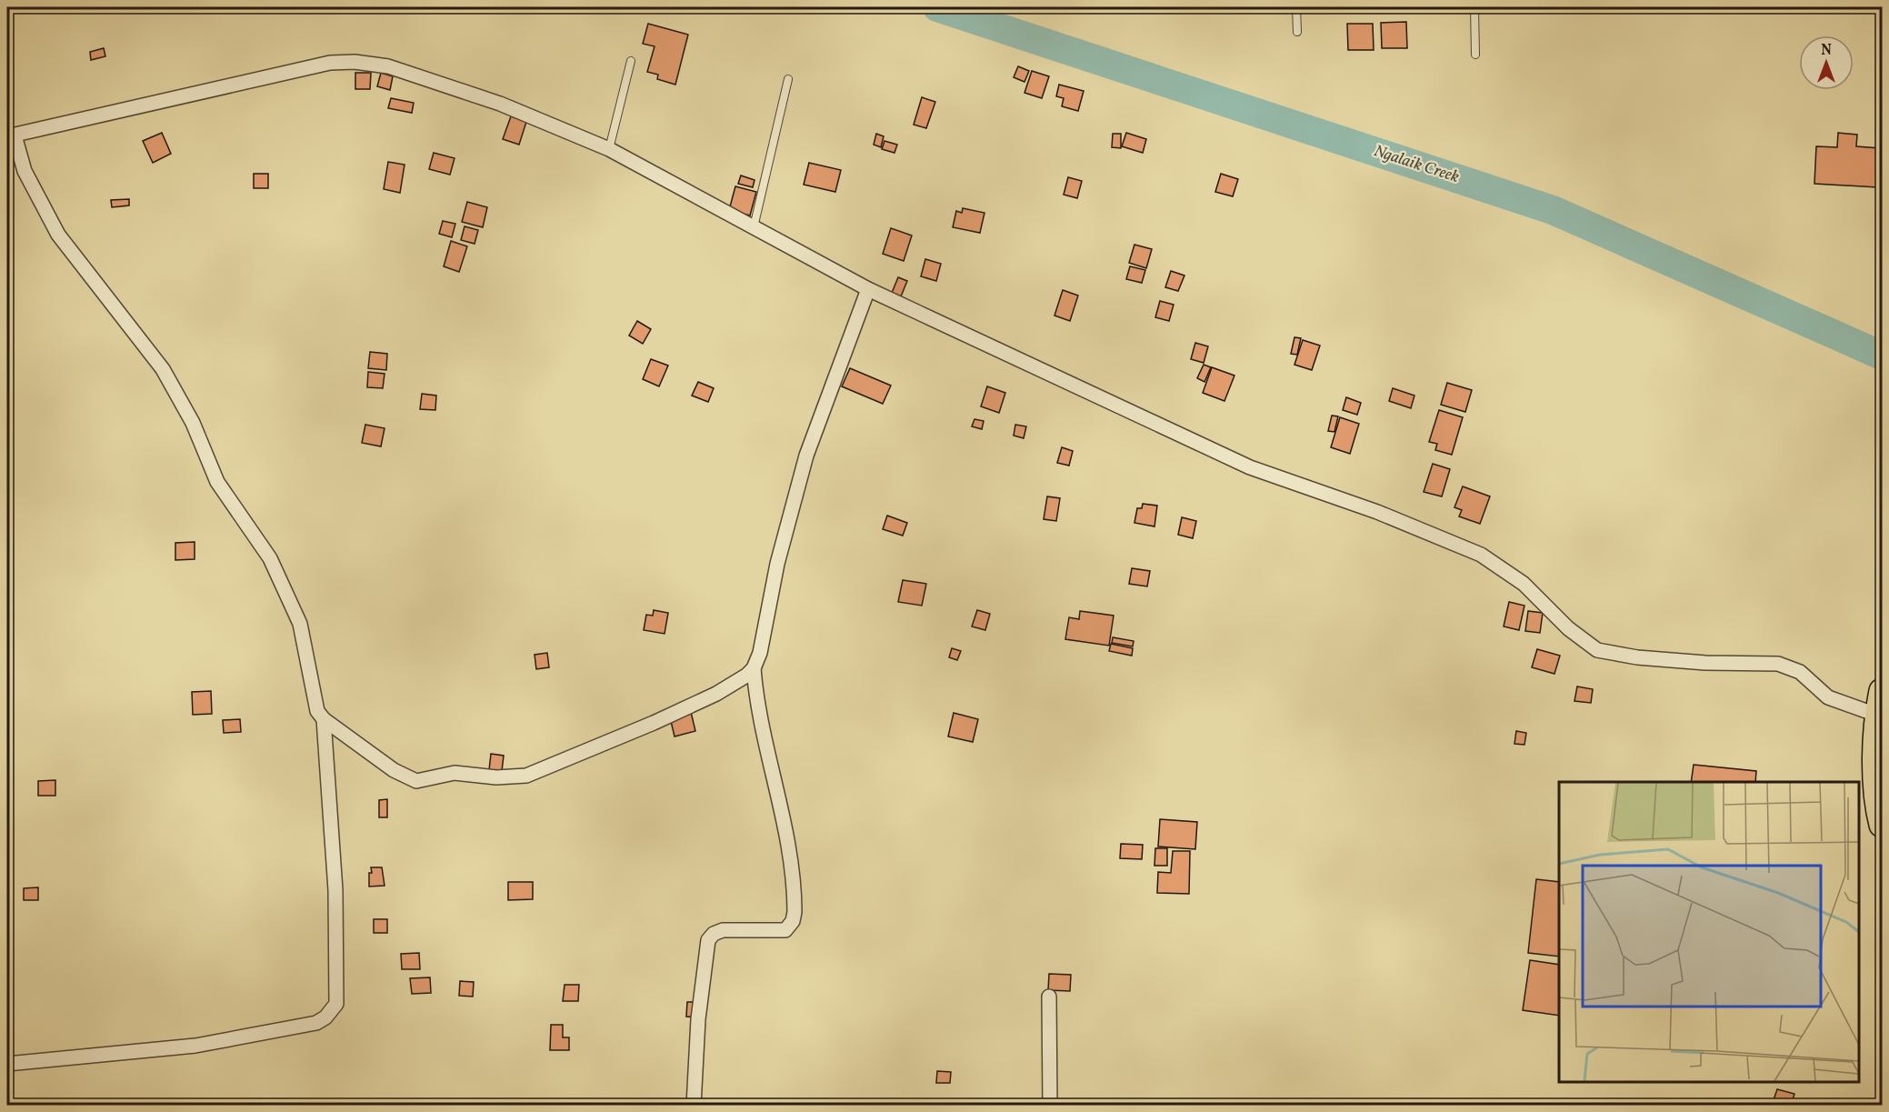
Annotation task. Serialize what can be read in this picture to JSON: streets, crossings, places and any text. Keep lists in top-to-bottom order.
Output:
{
  "water": ["Ngalaik Creek"],
  "north": "top"
}
